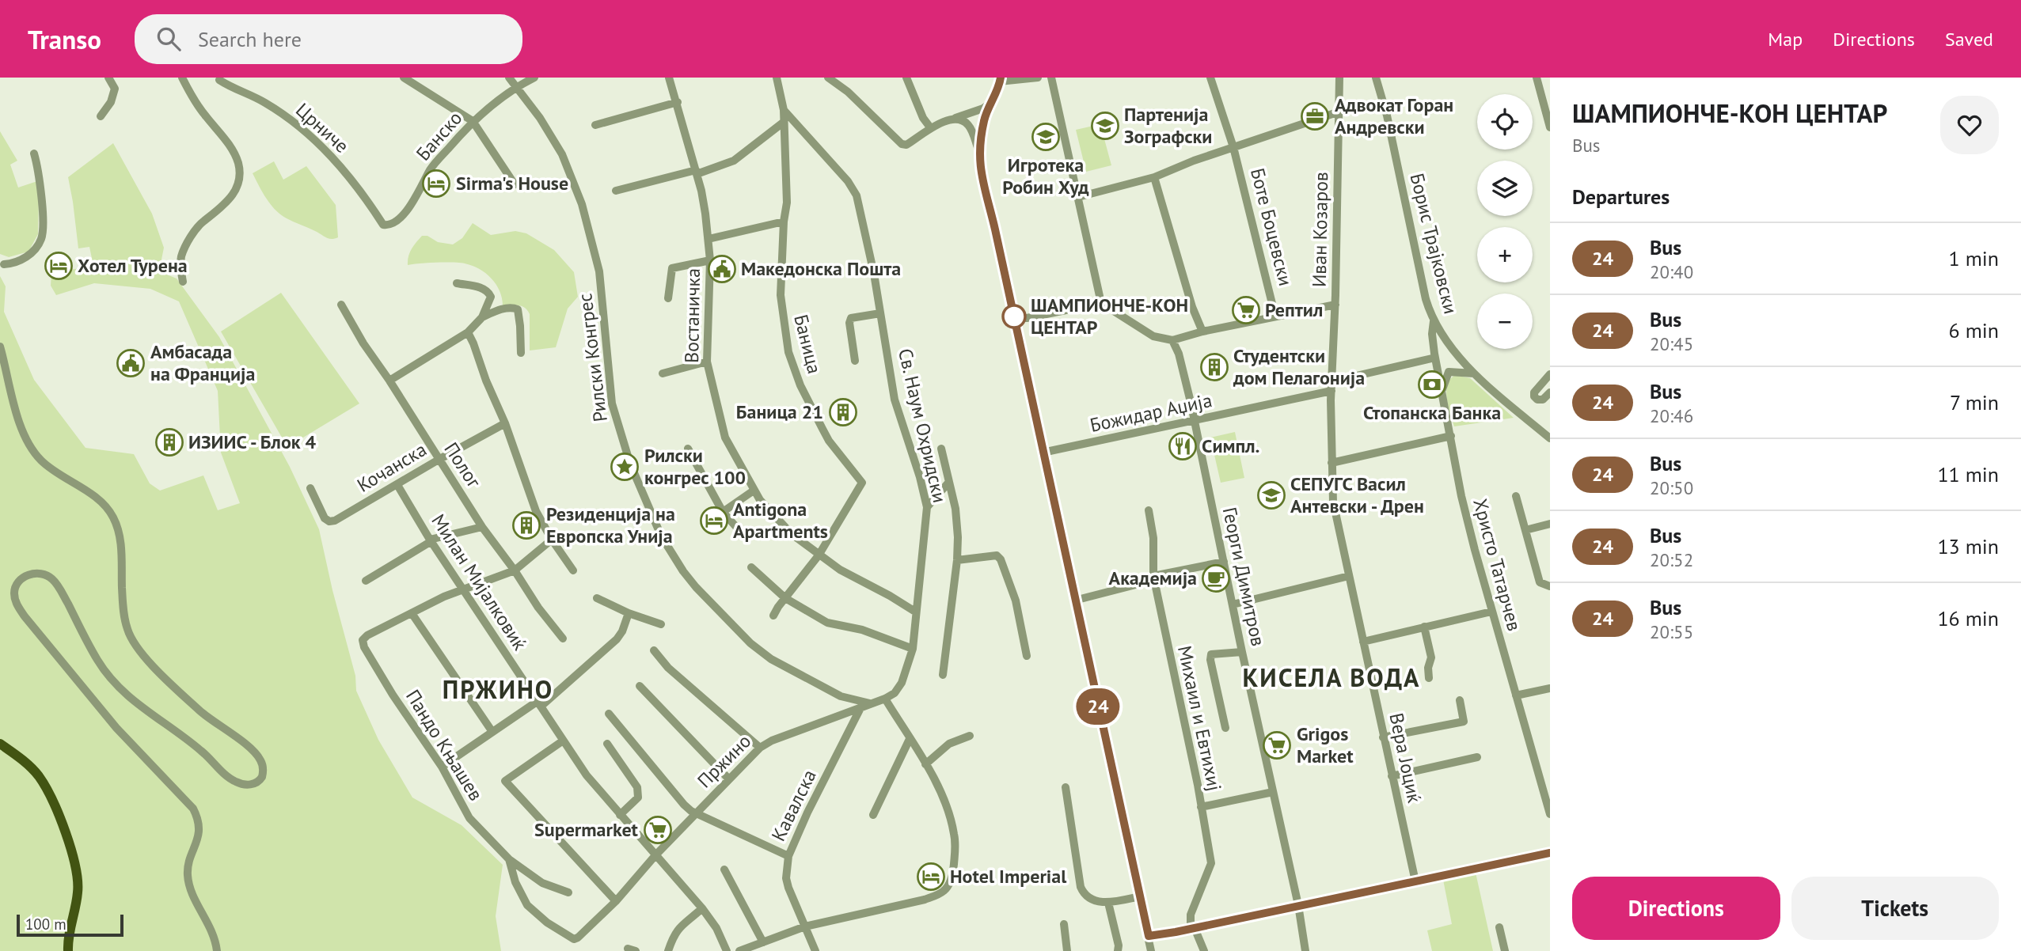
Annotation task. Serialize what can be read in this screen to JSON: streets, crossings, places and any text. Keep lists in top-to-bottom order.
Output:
{
  "streets": {
    "street": [
      "Црниче",
      "Банско",
      "Боте Боцевски",
      "Иван Козаров",
      "Борис Трајковски",
      "Востаничка",
      "Баница",
      "Рилски Конгрес",
      "Божидар Аџија",
      "Св. Наум Охридски",
      "Полог",
      "Кочанска",
      "Христо Татарчев",
      "Георги Димитров",
      "Милан Мијалковиќ",
      "Михаил и Евтихиј",
      "Пандо Књашев",
      "Вера Јоциќ",
      "Пржино",
      "Кавалска"
    ]
  },
  "crossings": [
    ["Црниче", "Банско"],
    ["Банско", "Рилски Конгрес"],
    ["Иван Козаров", "Вера Јоциќ"],
    ["Борис Трајковски", "Христо Татарчев"],
    ["Востаничка", "Баница"],
    ["Востаничка", "Св. Наум Охридски"],
    ["Востаничка", "Пржино"],
    ["Баница", "Св. Наум Охридски"],
    ["Рилски Конгрес", "Пржино"],
    ["Божидар Аџија", "Георги Димитров"],
    ["Божидар Аџија", "Вера Јоциќ"],
    ["Св. Наум Охридски", "Пржино"],
    ["Полог", "Кочанска"],
    ["Кочанска", "Милан Мијалковиќ"],
    ["Милан Мијалковиќ", "Пржино"],
    ["Пандо Књашев", "Пржино"],
    ["Пржино", "Кавалска"]
  ],
  "districts": ["КИСЕЛА ВОДА", "ПРЖИНО"],
  "places": {
    "office": ["Адвокат Горан Андревски"],
    "school or university": ["Партенија Зографски", "Игротека Робин Худ", "СЕПУГС Васил Антевски - Дрен"],
    "hotel": [
      "Sirma's House",
      "Хотел Турена",
      "Antigona Apartments",
      "Hotel Imperial"
    ],
    "public building": ["Македонска Пошта", "Амбасада на Франција"],
    "supermarket": ["Рептил", "Grigos Market", "Supermarket"],
    "other": ["ШАМПИОНЧЕ-КОН ЦЕНТАР"],
    "building": [
      "Студентски дом Пелагонија",
      "Баница 21",
      "ИЗИИС - Блок 4",
      "Резиденција на Европска Унија"
    ],
    "bank": ["Стопанска Банка"],
    "restaurant": ["Симпл."],
    "place": ["Рилски конгрес 100"],
    "cafe": ["Академија"]
  },
  "lines": ["bus line 24"],
  "scale_bar": "100 m",
  "page": {
    "header": "Transo",
    "search": "Search here",
    "nav": ["Map", "Directions", "Saved"],
    "on_map": "24",
    "heading": [
      ["ШАМПИОНЧЕ-КОН ЦЕНТАР", "Bus"],
      "Departures"
    ],
    "map_buttons": ["+", "−"],
    "list": [
      {
        "mark": "24",
        "name": "Bus",
        "note": "20:40",
        "value": "1 min"
      },
      {
        "mark": "24",
        "name": "Bus",
        "note": "20:45",
        "value": "6 min"
      },
      {
        "mark": "24",
        "name": "Bus",
        "note": "20:46",
        "value": "7 min"
      },
      {
        "mark": "24",
        "name": "Bus",
        "note": "20:50",
        "value": "11 min"
      },
      {
        "mark": "24",
        "name": "Bus",
        "note": "20:52",
        "value": "13 min"
      },
      {
        "mark": "24",
        "name": "Bus",
        "note": "20:55",
        "value": "16 min"
      }
    ],
    "buttons": ["Directions", "Tickets"],
    "scale": "100 m"
  }
}
